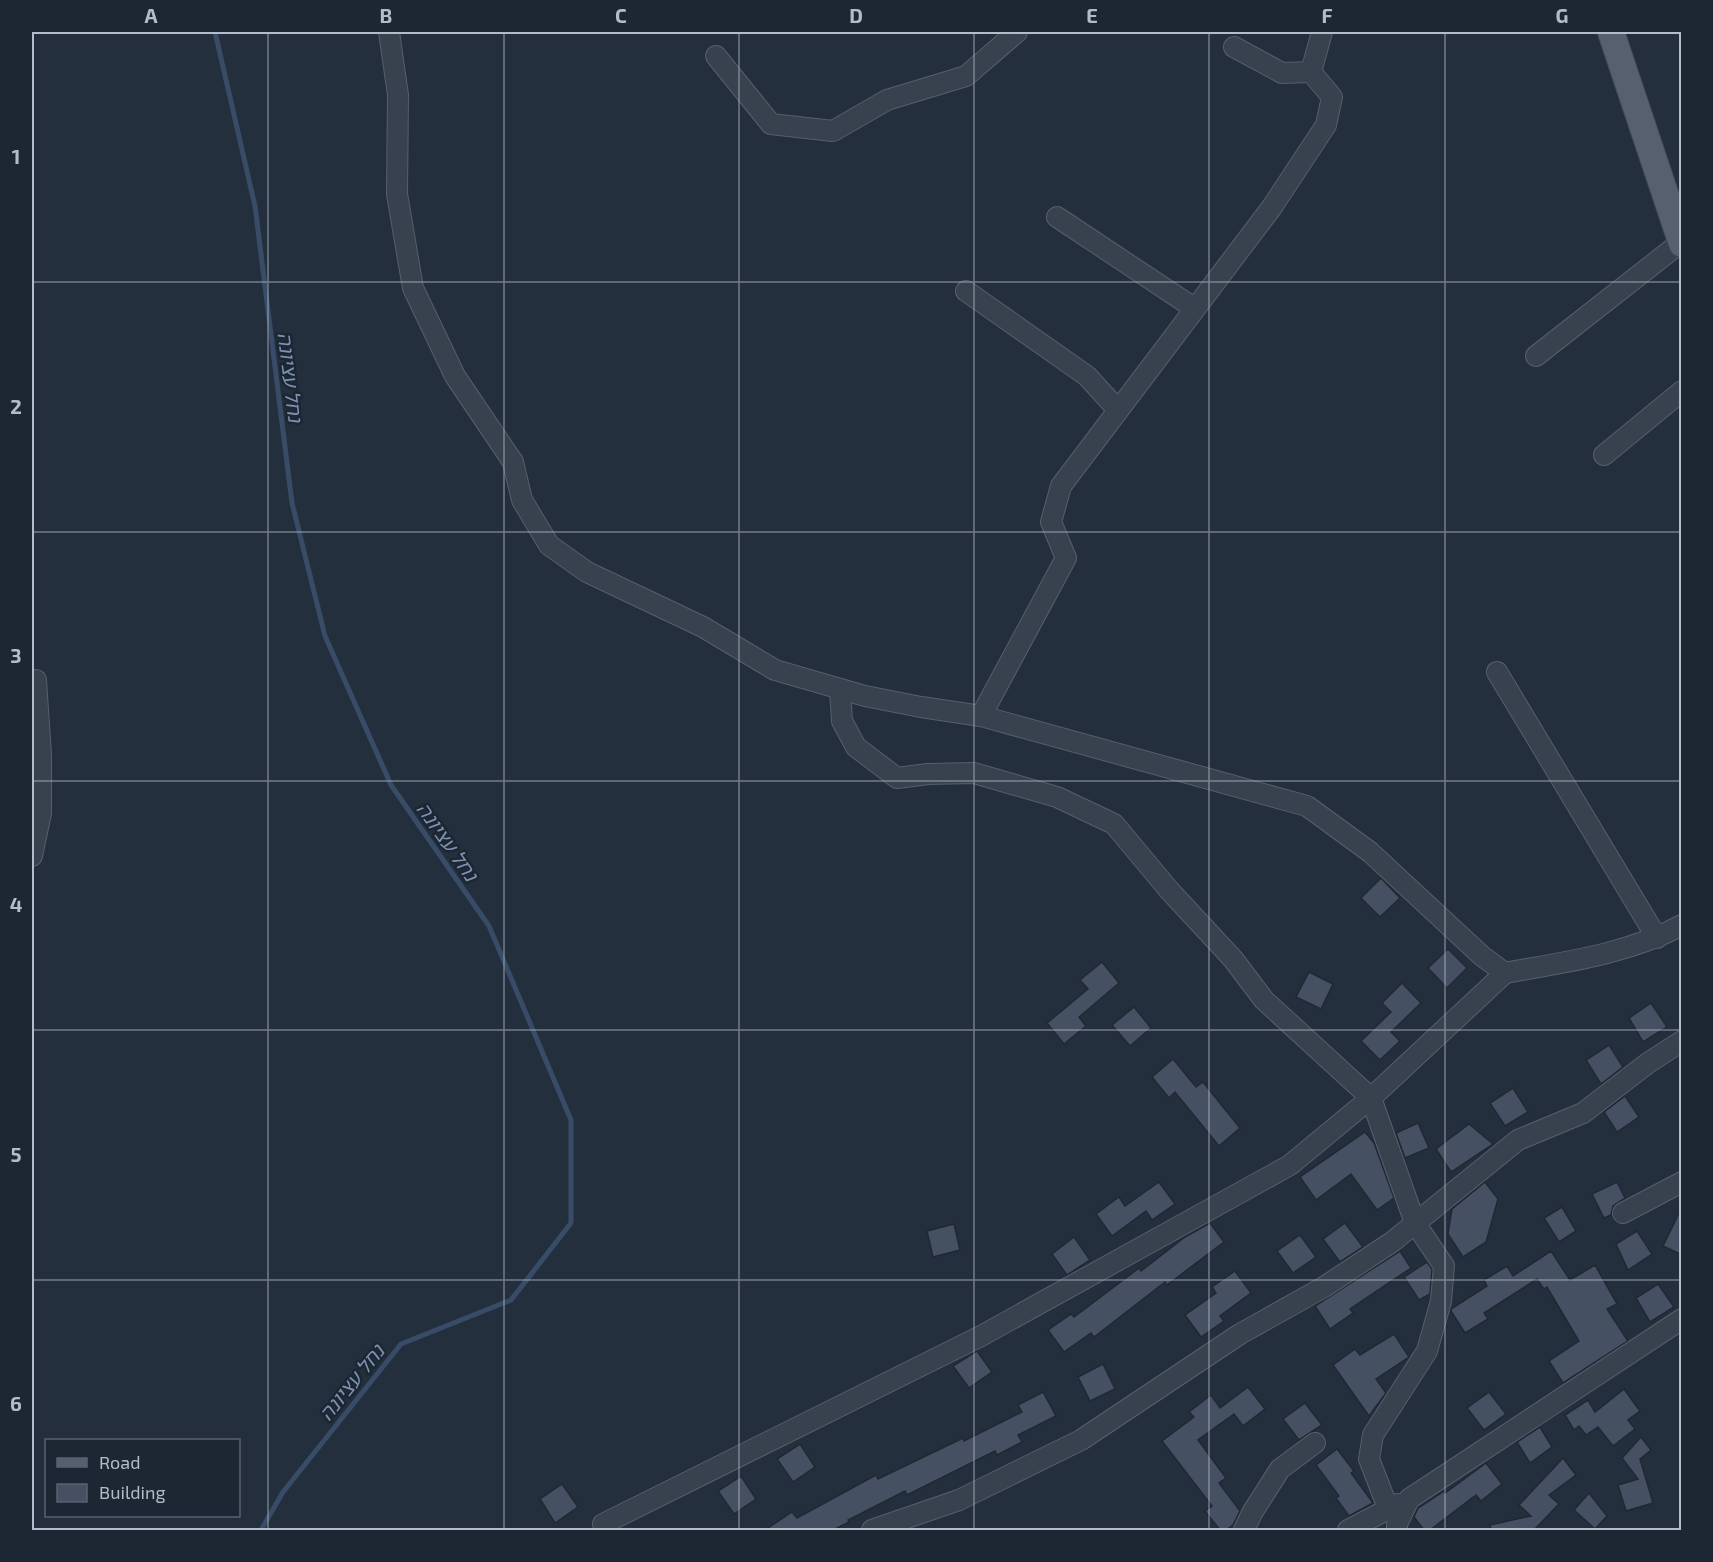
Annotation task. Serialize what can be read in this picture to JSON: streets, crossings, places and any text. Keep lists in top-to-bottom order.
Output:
{
  "water": ["נחל עציונה"],
  "legend": ["Road", "Building"],
  "grid": {
    "columns": [
      "A",
      "B",
      "C",
      "D",
      "E",
      "F",
      "G"
    ],
    "rows": [
      "1",
      "2",
      "3",
      "4",
      "5",
      "6"
    ]
  }
}
